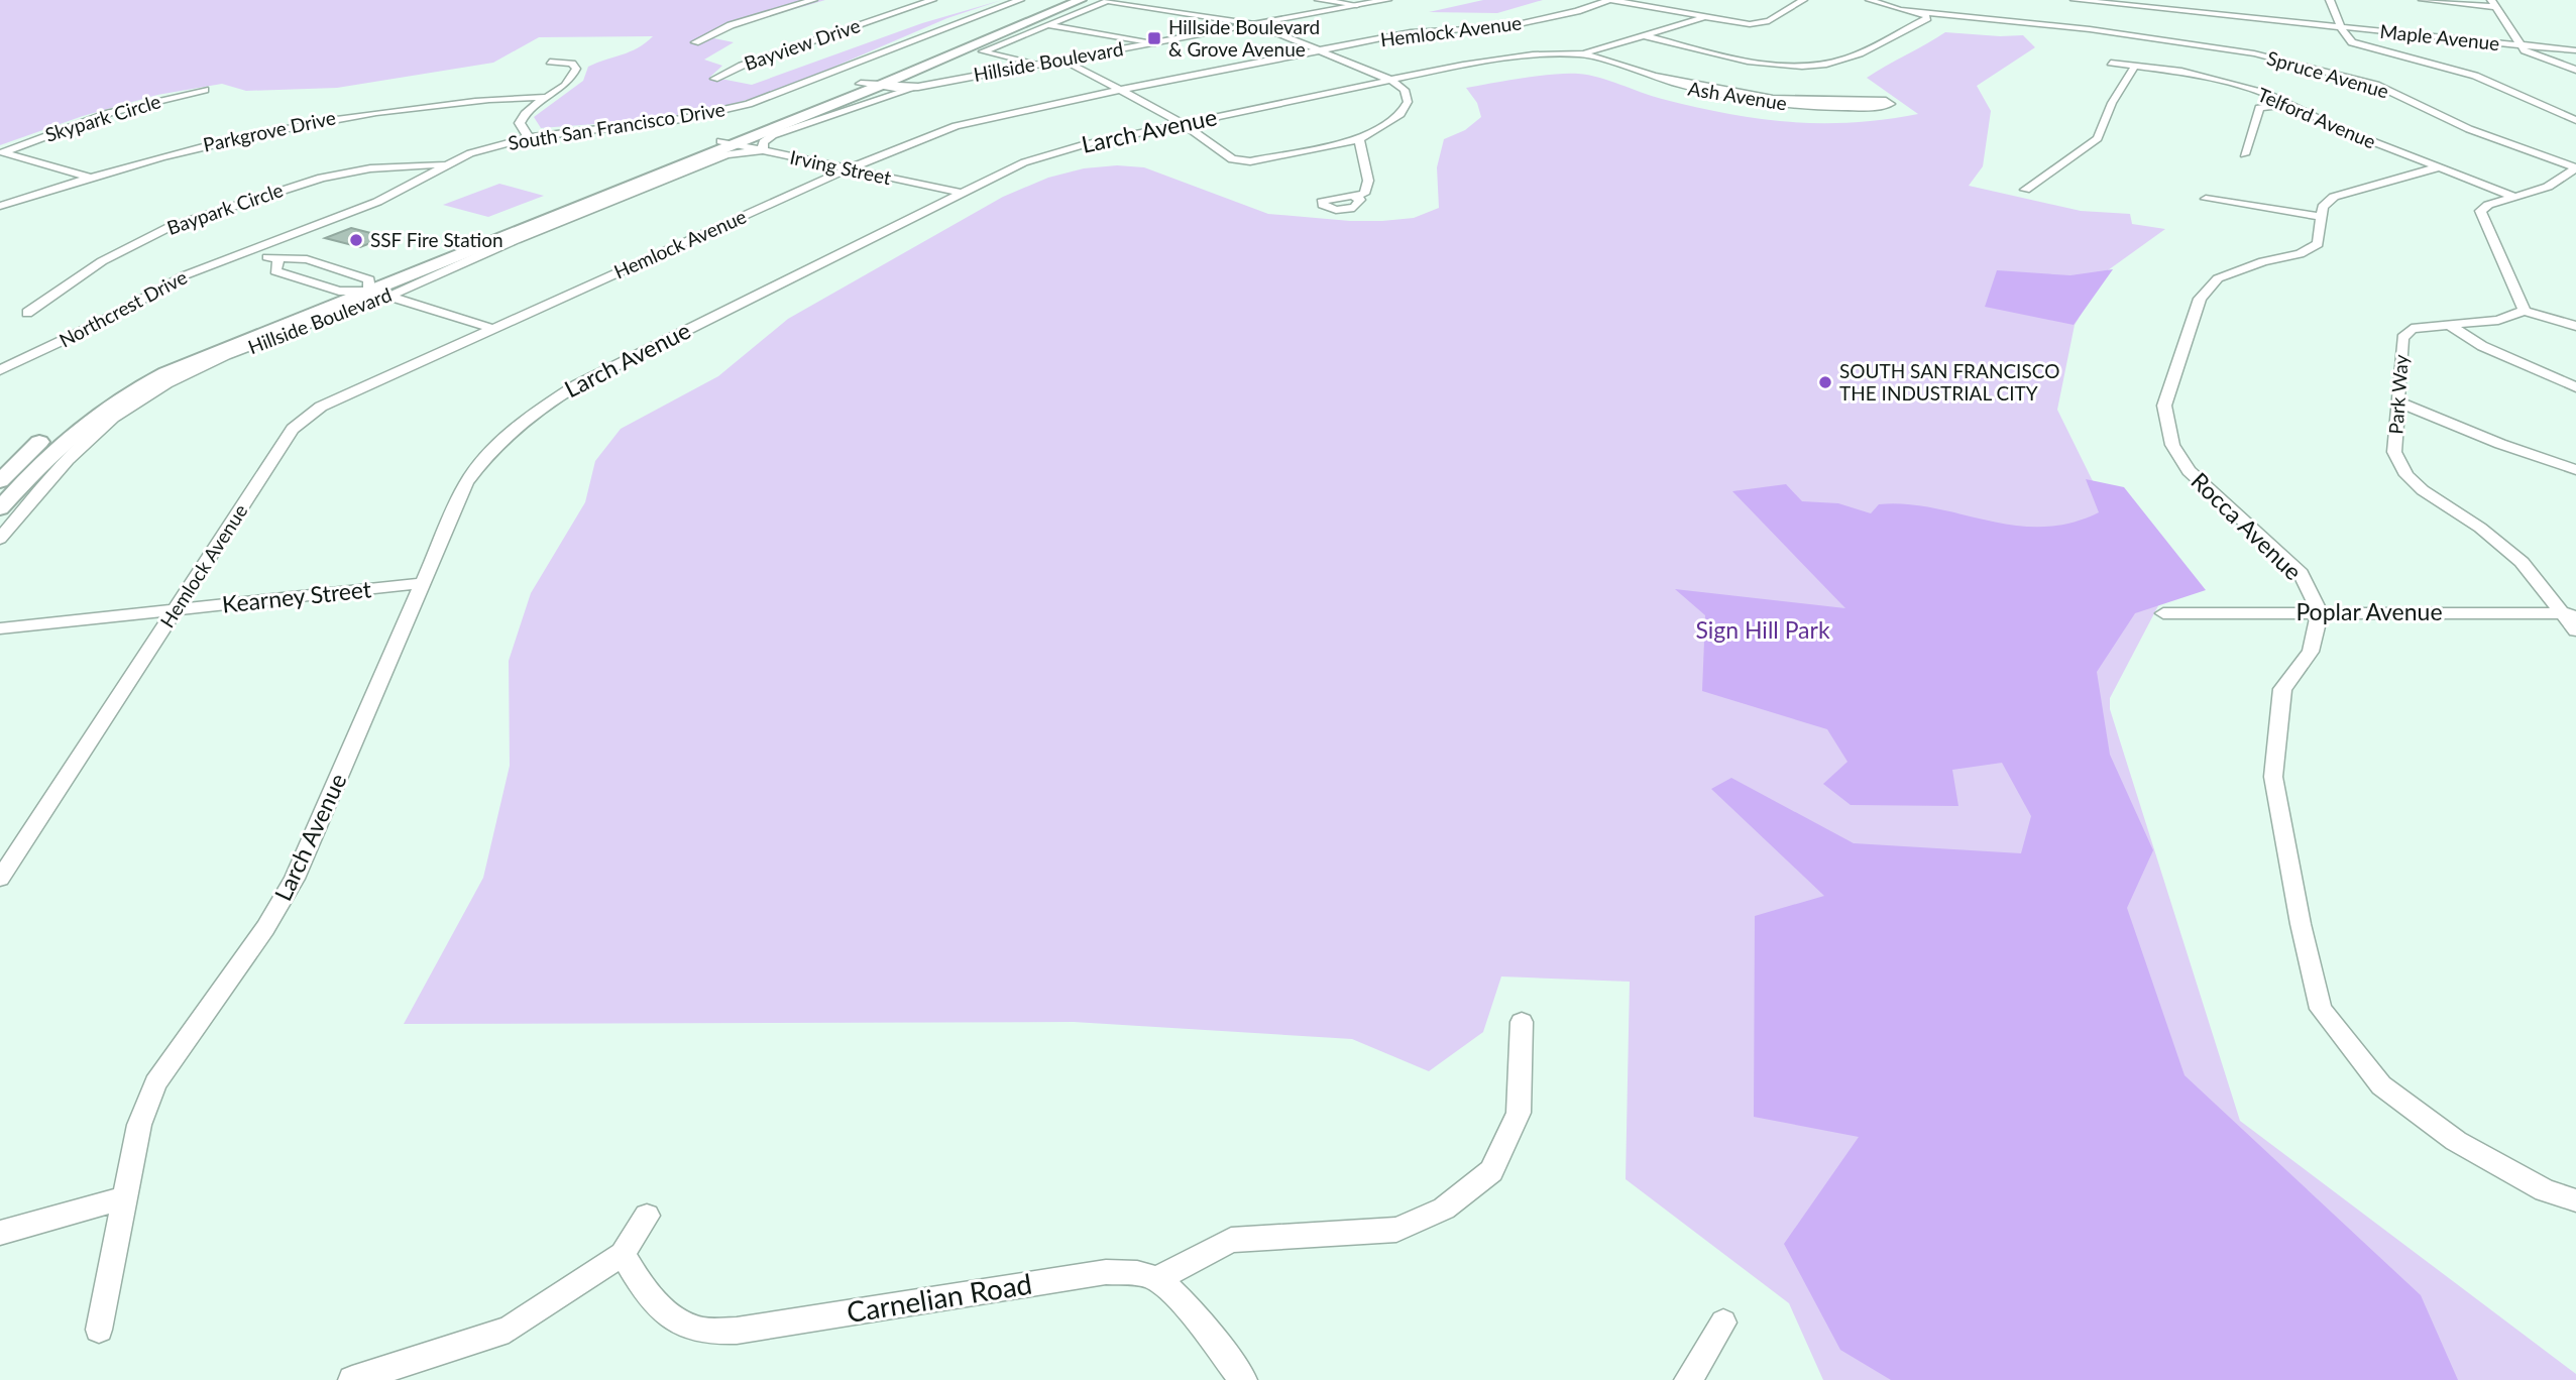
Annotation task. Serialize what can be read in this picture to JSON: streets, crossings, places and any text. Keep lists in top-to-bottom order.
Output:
{
  "streets": {
    "main road": ["Hillside Boulevard"],
    "street": [
      "Hemlock Avenue",
      "Maple Avenue",
      "Bayview Drive",
      "Spruce Avenue",
      "Ash Avenue",
      "Skypark Circle",
      "Telford Avenue",
      "South San Francisco Drive",
      "Parkgrove Drive",
      "Larch Avenue",
      "Irving Street",
      "Baypark Circle",
      "Northcrest Drive",
      "Park Way",
      "Rocca Avenue",
      "Kearney Street",
      "Poplar Avenue",
      "Carnelian Road"
    ]
  },
  "crossings": [
    ["Hemlock Avenue", "Larch Avenue"],
    ["Hemlock Avenue", "Irving Street"],
    ["Hemlock Avenue", "Kearney Street"],
    ["Hillside Boulevard", "Irving Street"],
    ["Ash Avenue", "Larch Avenue"],
    ["Telford Avenue", "Rocca Avenue"],
    ["South San Francisco Drive", "Baypark Circle"],
    ["South San Francisco Drive", "Northcrest Drive"],
    ["Larch Avenue", "Irving Street"],
    ["Larch Avenue", "Kearney Street"],
    ["Park Way", "Poplar Avenue"],
    ["Rocca Avenue", "Poplar Avenue"]
  ],
  "parks": ["Sign Hill Park"],
  "places": {
    "transit": ["Hillside Boulevard & Grove Avenue"],
    "other": ["SSF Fire Station", "SOUTH SAN FRANCISCO THE INDUSTRIAL CITY"]
  }
}
